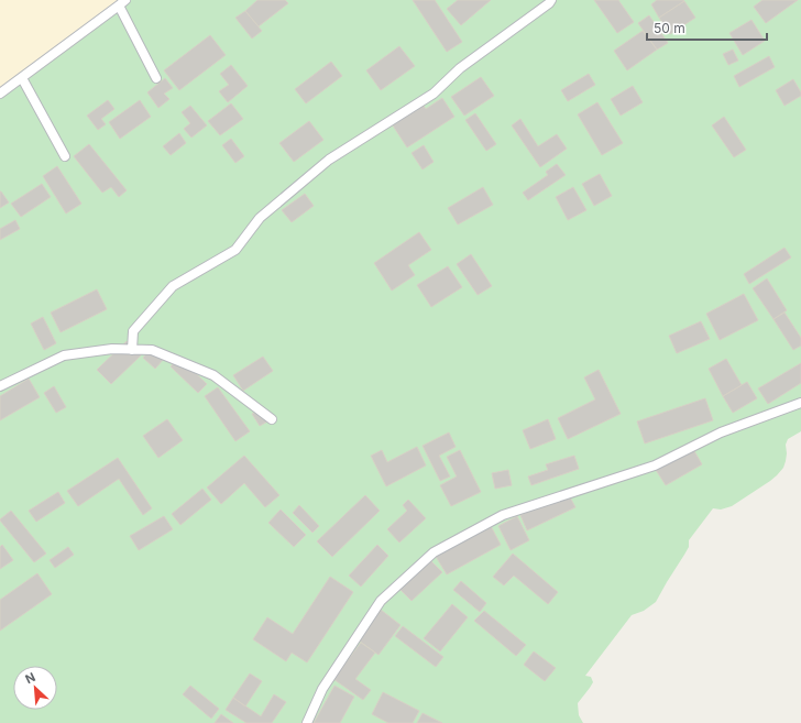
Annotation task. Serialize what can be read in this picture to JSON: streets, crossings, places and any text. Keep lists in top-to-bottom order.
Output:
{
  "scale_bar": "50 m",
  "north": "top left"
}
